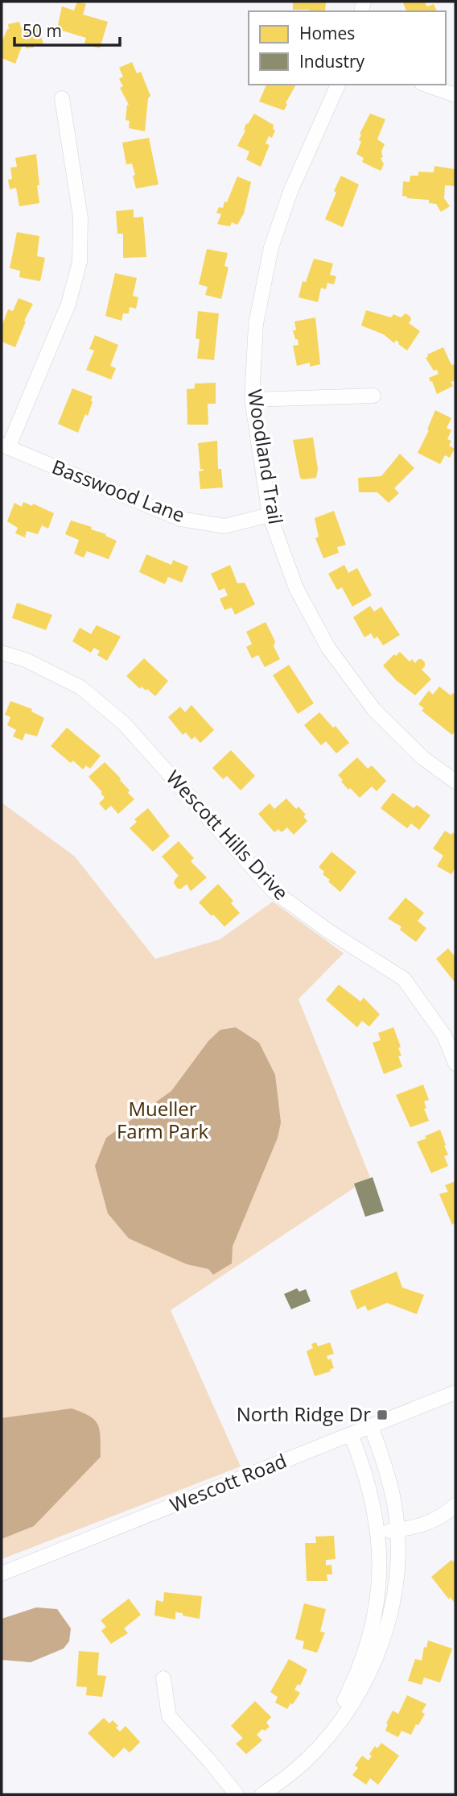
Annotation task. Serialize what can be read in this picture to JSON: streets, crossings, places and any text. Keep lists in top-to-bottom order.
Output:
{
  "streets": {
    "street": [
      "Woodland Trail",
      "Basswood Lane",
      "Wescott Hills Drive",
      "Wescott Road"
    ]
  },
  "crossings": [
    ["Woodland Trail", "Basswood Lane"]
  ],
  "parks": ["Mueller Farm Park"],
  "places": {
    "transit": ["North Ridge Dr"]
  },
  "legend": ["Homes", "Industry"],
  "scale_bar": "50 m"
}
